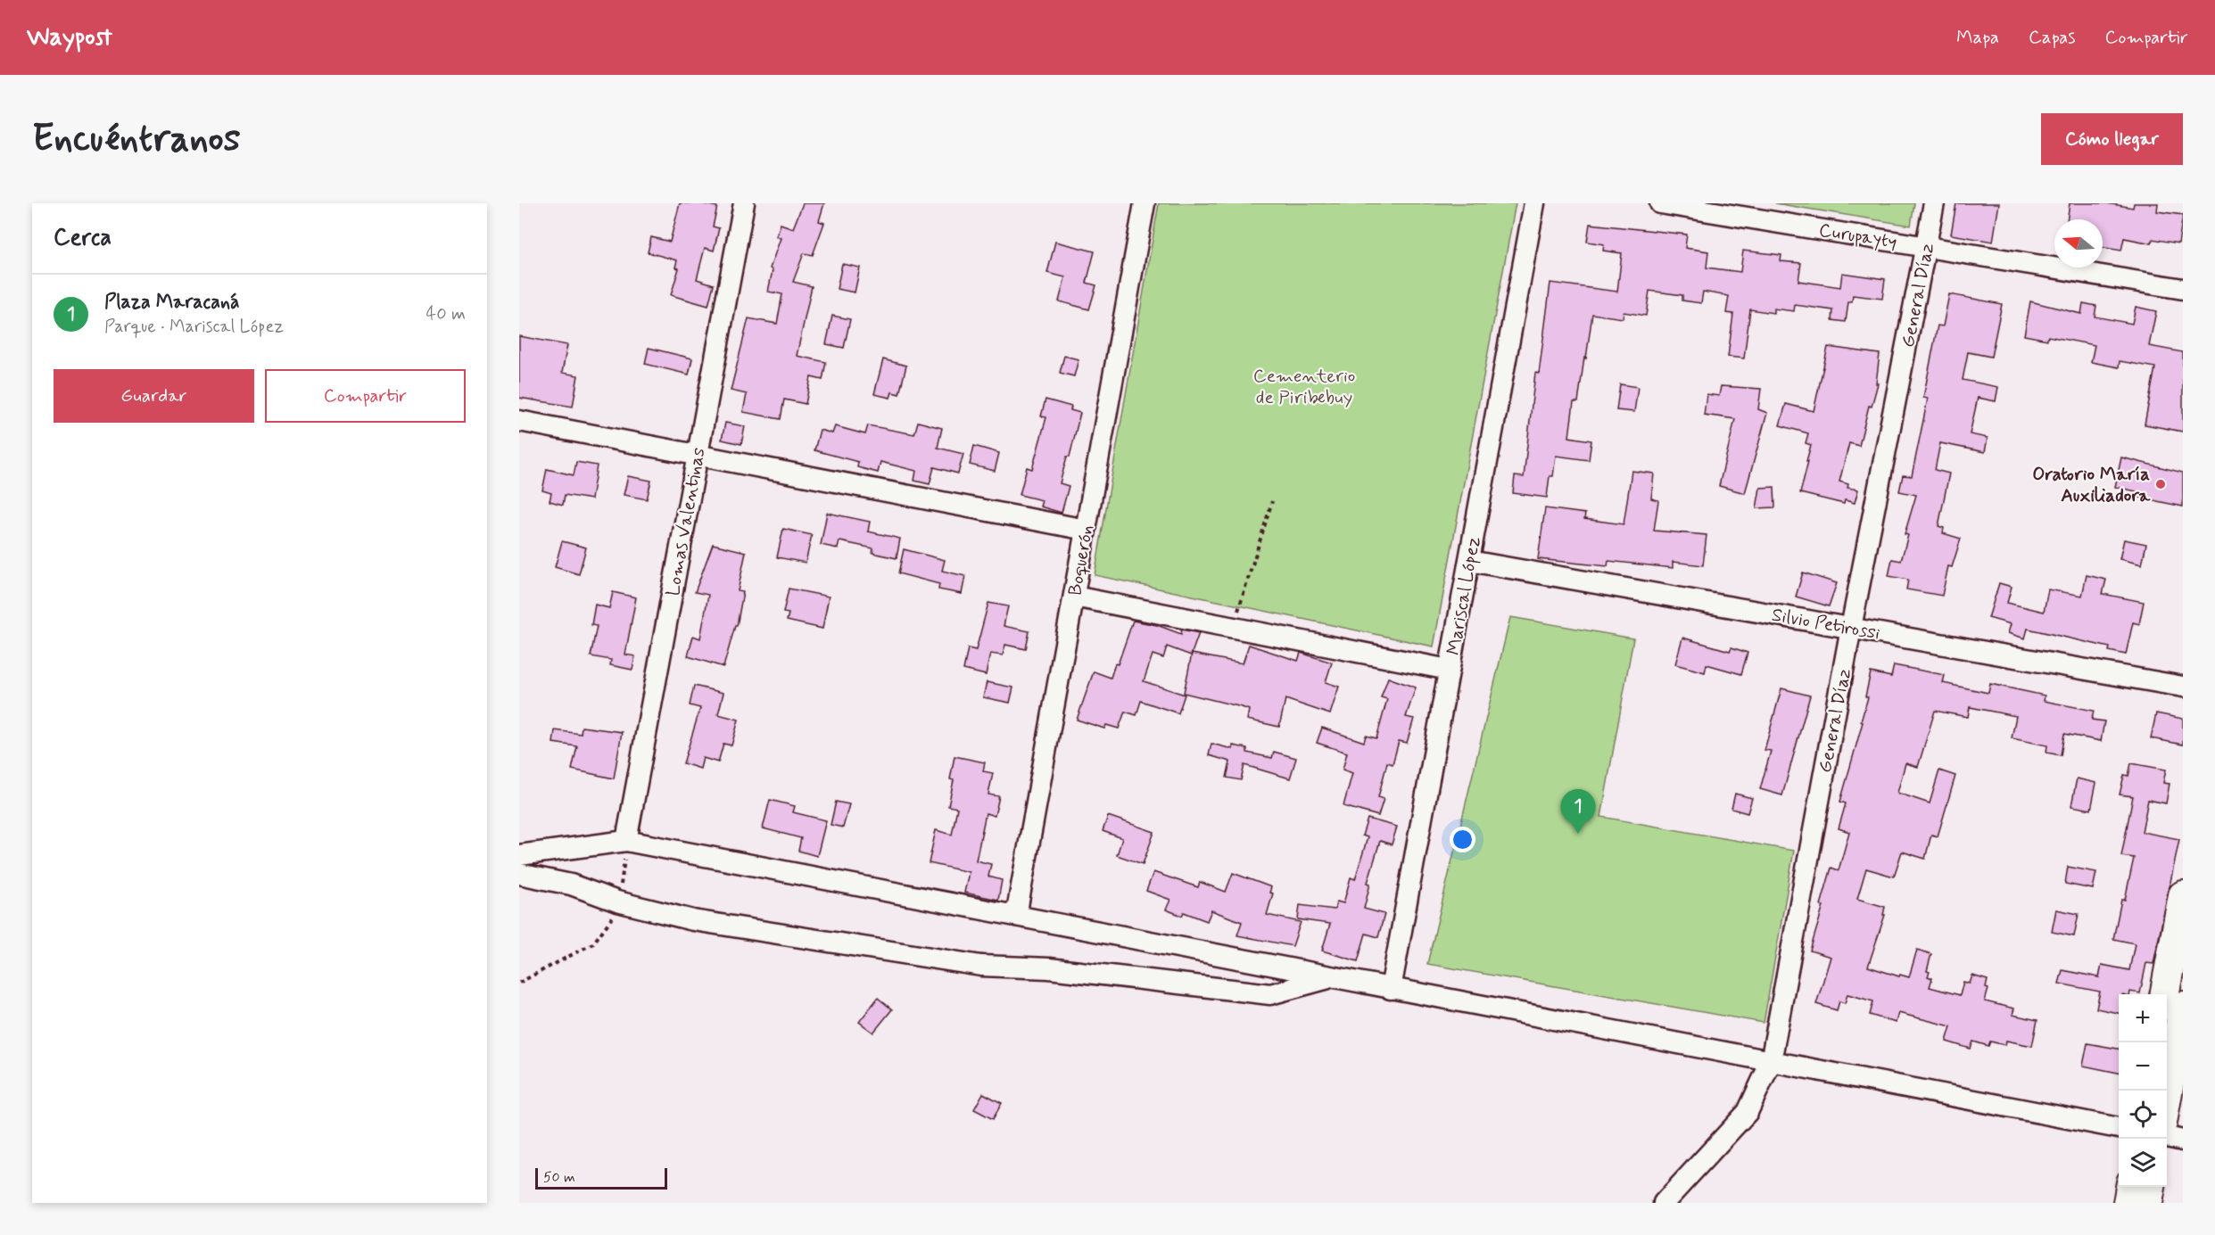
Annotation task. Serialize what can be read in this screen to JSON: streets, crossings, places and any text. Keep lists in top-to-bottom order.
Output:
{
  "streets": {
    "street": [
      "Curupayty",
      "General Díaz",
      "Lomas Valentinas",
      "Boquerón",
      "Mariscal López",
      "Silvio Petirossi"
    ]
  },
  "crossings": [
    ["Curupayty", "General Díaz"],
    ["General Díaz", "Silvio Petirossi"],
    ["Mariscal López", "Silvio Petirossi"]
  ],
  "parks": ["Cementerio de Piribebuy"],
  "places": ["Oratorio María Auxiliadora"],
  "scale_bar": "50 m",
  "north": "left",
  "page": {
    "header": "Waypost",
    "nav": ["Mapa", "Capas", "Compartir"],
    "buttons": [
      "Cómo llegar",
      ["Guardar", "Compartir"]
    ],
    "title": "Encuéntranos",
    "heading": "Cerca",
    "list": [
      {
        "mark": "1",
        "name": "Plaza Maracaná",
        "note": "Parque · Mariscal López",
        "value": "40 m"
      }
    ],
    "pins": "1",
    "map_buttons": ["+", "−"],
    "scale": "50 m"
  }
}
